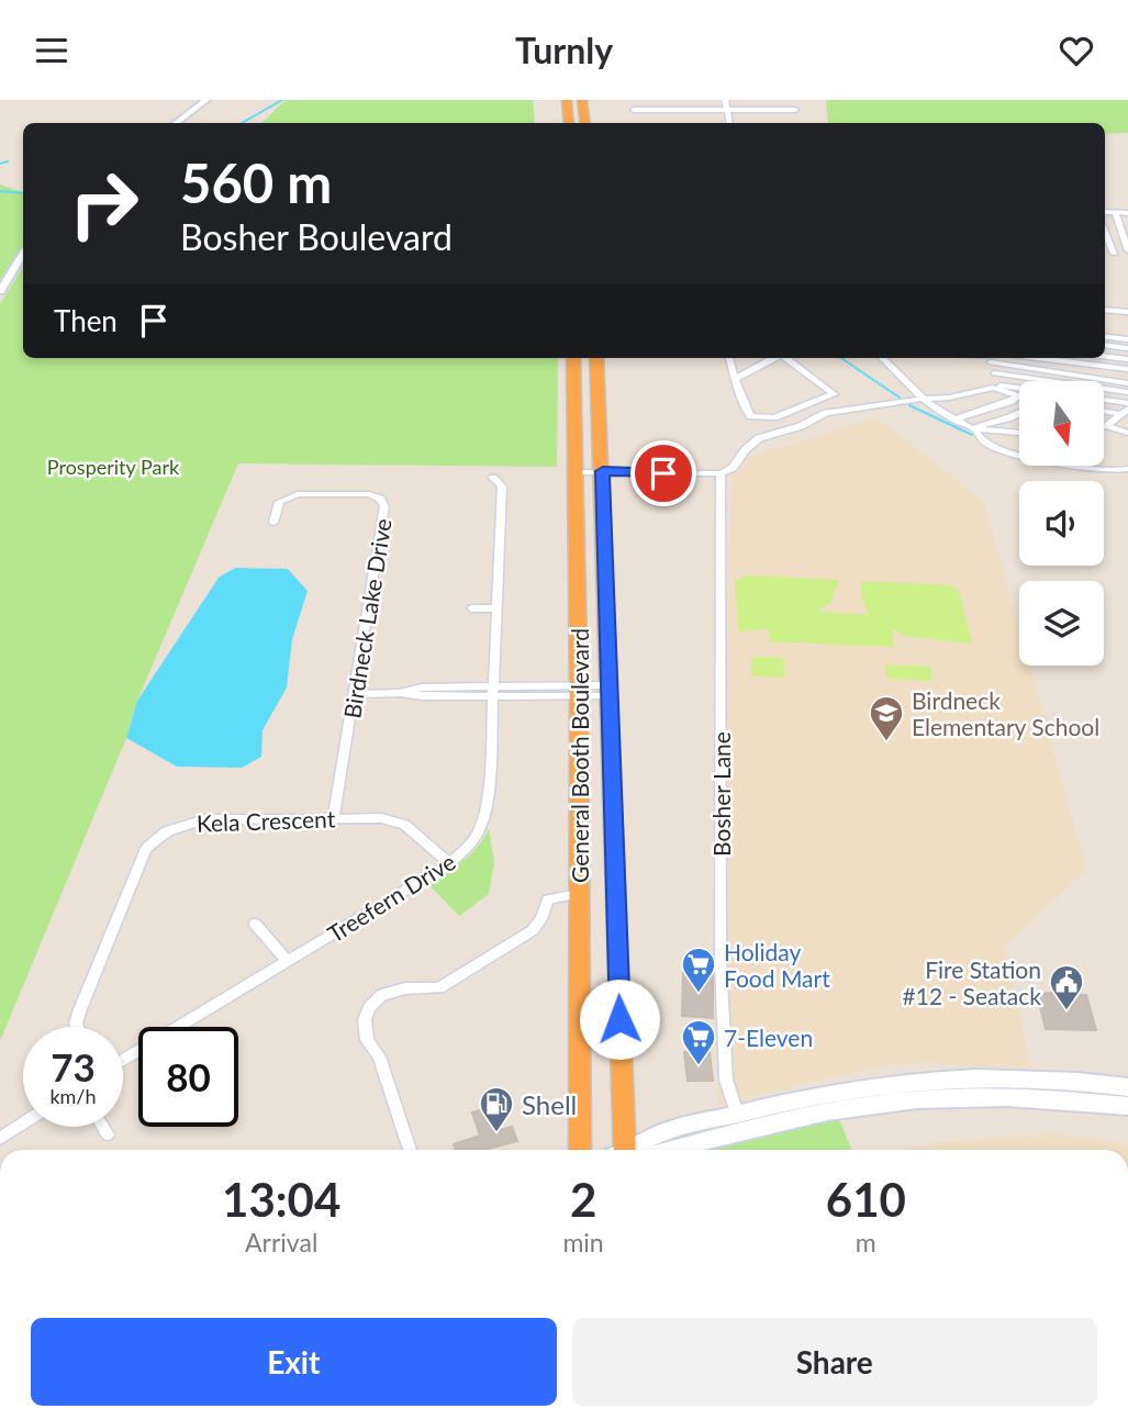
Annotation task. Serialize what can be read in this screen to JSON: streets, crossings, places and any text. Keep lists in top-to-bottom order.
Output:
{
  "streets": {
    "highway": ["General Booth Boulevard"],
    "street": [
      "Birdneck Lake Drive",
      "Bosher Lane",
      "Kela Crescent",
      "Treefern Drive"
    ]
  },
  "crossings": [
    ["Birdneck Lake Drive", "Kela Crescent"],
    ["Kela Crescent", "Treefern Drive"]
  ],
  "parks": ["Prosperity Park"],
  "places": {
    "school or university": ["Birdneck Elementary School"],
    "supermarket": ["Holiday Food Mart", "7-Eleven"],
    "public building": ["Fire Station #12 - Seatack"],
    "fuel station": ["Shell"]
  },
  "north": "bottom",
  "page": {
    "header": "Turnly",
    "turn": ["560 m", "Bosher Boulevard"],
    "then": "Then",
    "speed": "73 km/h",
    "limit": "80",
    "eta": [
      "13:04",
      "Arrival",
      "2",
      "min",
      "610",
      "m"
    ],
    "buttons": ["Exit", "Share"]
  }
}
